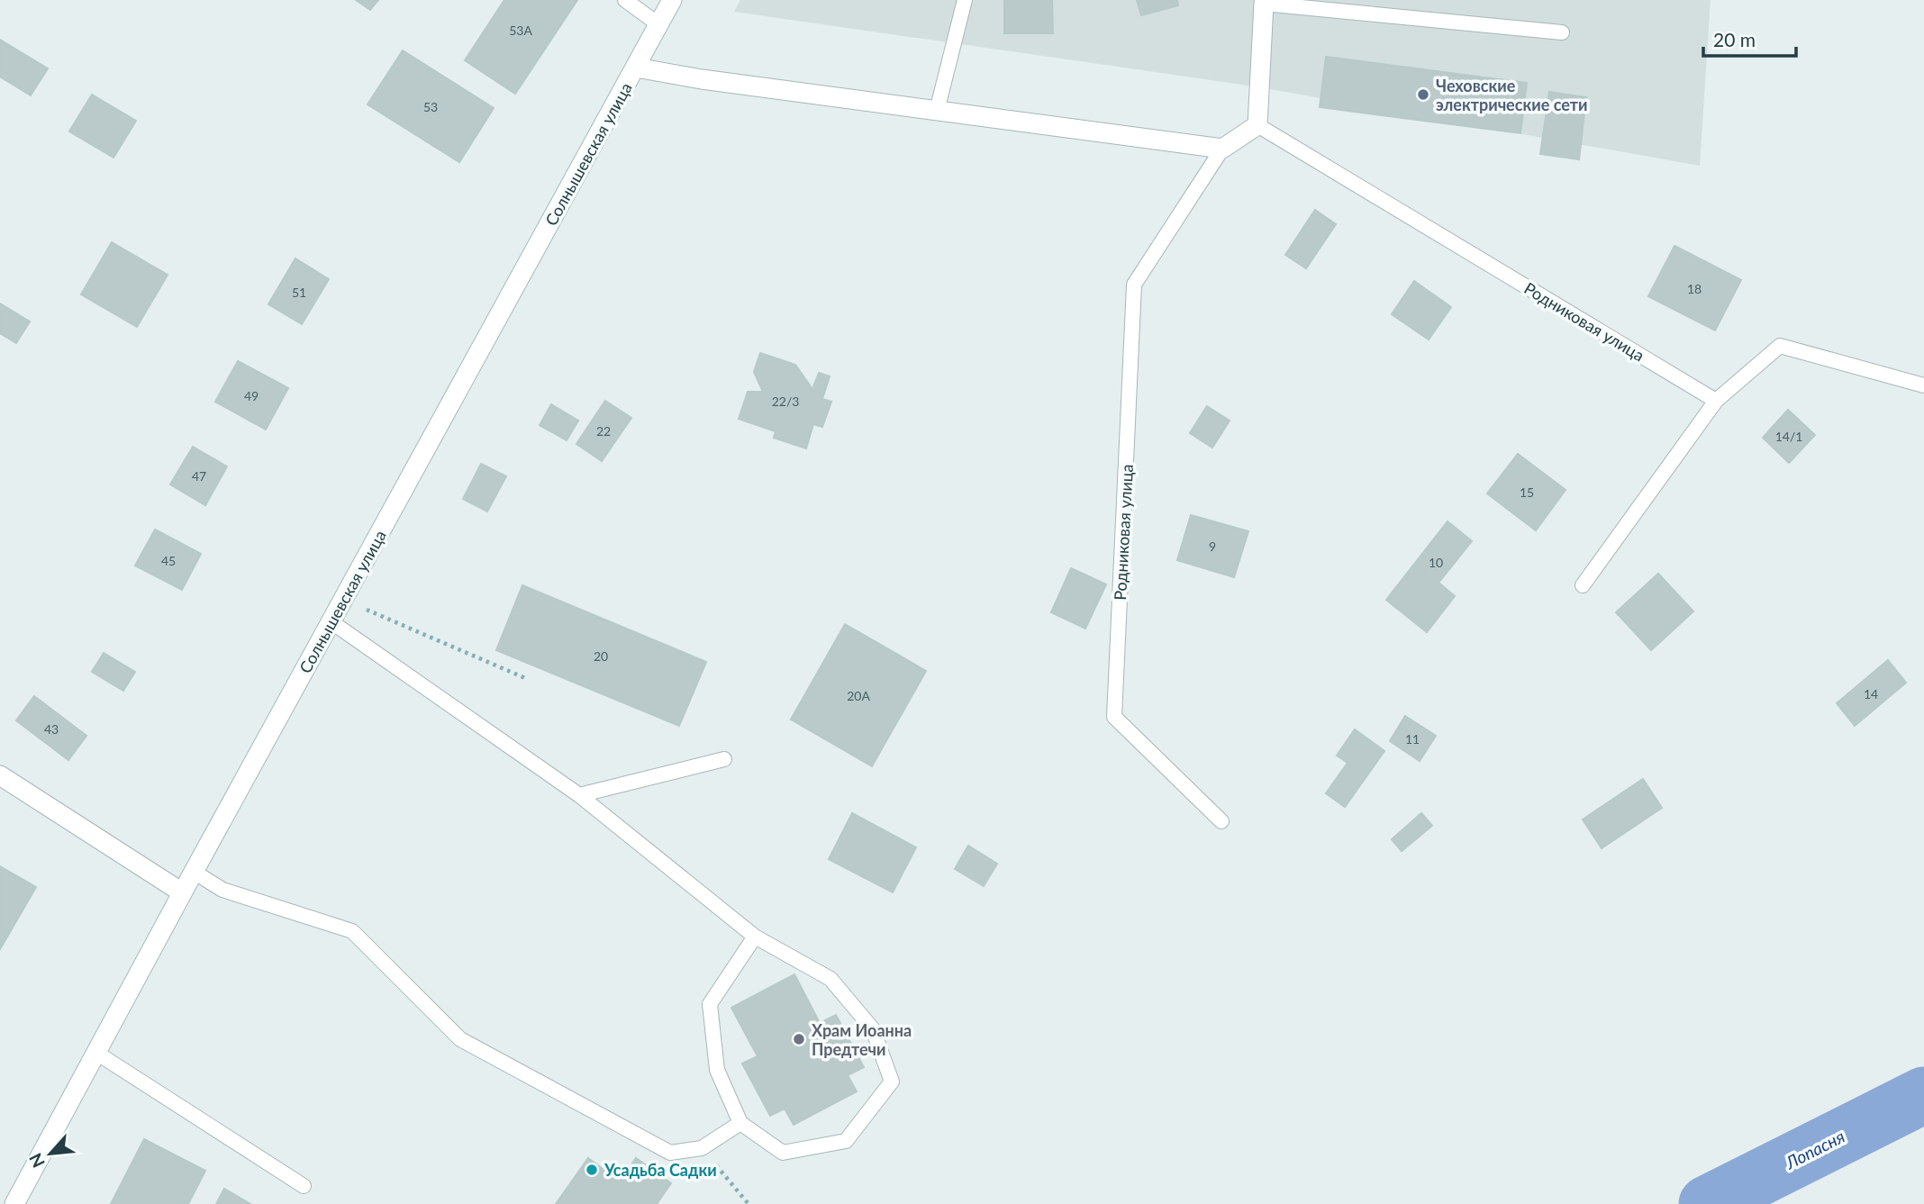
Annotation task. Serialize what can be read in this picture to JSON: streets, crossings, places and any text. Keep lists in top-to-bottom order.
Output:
{
  "streets": {
    "street": ["Солнышевская улица"],
    "lane": ["Родниковая улица"]
  },
  "water": ["Лопасня"],
  "places": ["Чеховские электрические сети", "Храм Иоанна Предтечи", "Усадьба Садки"],
  "house_numbers": [
    "53А",
    "53",
    "18",
    "51",
    "49",
    "22/3",
    "22",
    "14/1",
    "47",
    "15",
    "9",
    "45",
    "10",
    "20",
    "14",
    "20А",
    "43",
    "11"
  ],
  "scale_bar": "20 m",
  "north": "bottom left"
}
